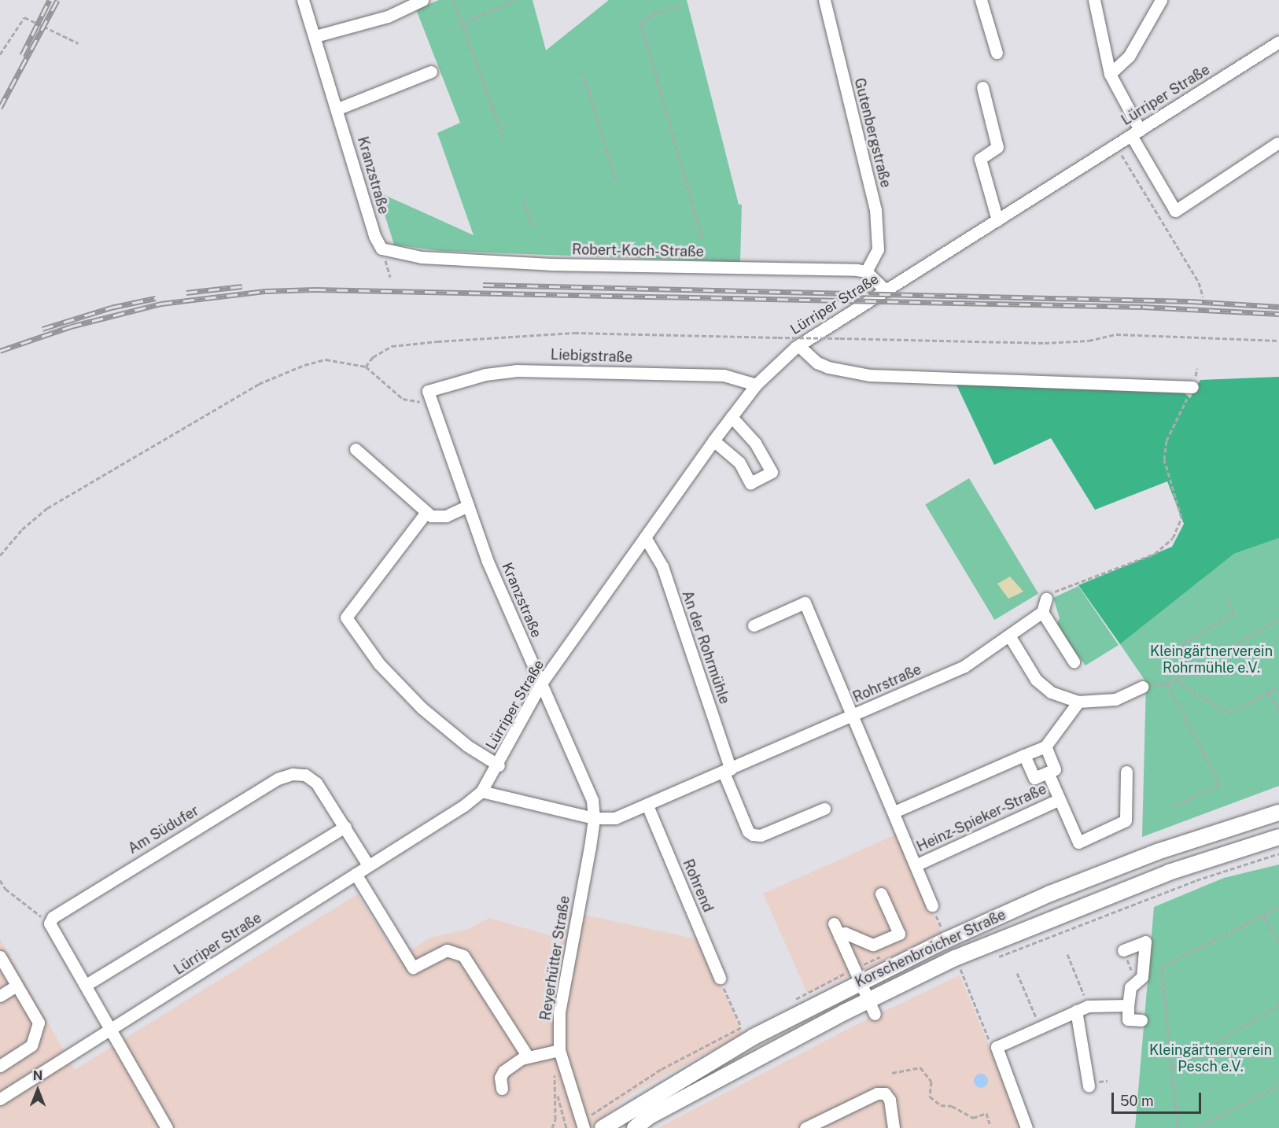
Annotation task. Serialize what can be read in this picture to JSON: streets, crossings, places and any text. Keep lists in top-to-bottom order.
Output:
{
  "streets": {
    "main road": ["Korschenbroicher Straße"],
    "street": [
      "Lürriper Straße",
      "Gutenbergstraße",
      "Kranzstraße",
      "Robert-Koch-Straße",
      "Liebigstraße",
      "An der Rohrmühle",
      "Rohrstraße",
      "Heinz-Spieker-Straße",
      "Am Südufer",
      "Rohrend",
      "Reyerhütter Straße"
    ]
  },
  "crossings": [
    ["Lürriper Straße", "Kranzstraße"],
    ["Lürriper Straße", "Liebigstraße"],
    ["Lürriper Straße", "An der Rohrmühle"],
    ["Lürriper Straße", "Rohrstraße"],
    ["Lürriper Straße", "Am Südufer"],
    ["Gutenbergstraße", "Robert-Koch-Straße"],
    ["Kranzstraße", "Robert-Koch-Straße"],
    ["Kranzstraße", "Liebigstraße"],
    ["Kranzstraße", "Rohrstraße"],
    ["Kranzstraße", "Reyerhütter Straße"],
    ["An der Rohrmühle", "Rohrstraße"],
    ["Rohrstraße", "Heinz-Spieker-Straße"],
    ["Rohrstraße", "Rohrend"],
    ["Rohrstraße", "Reyerhütter Straße"]
  ],
  "parks": ["Kleingärtnerverein Rohrmühle e.V.", "Kleingärtnerverein Pesch e.V."],
  "scale_bar": "50 m",
  "north": "top"
}
